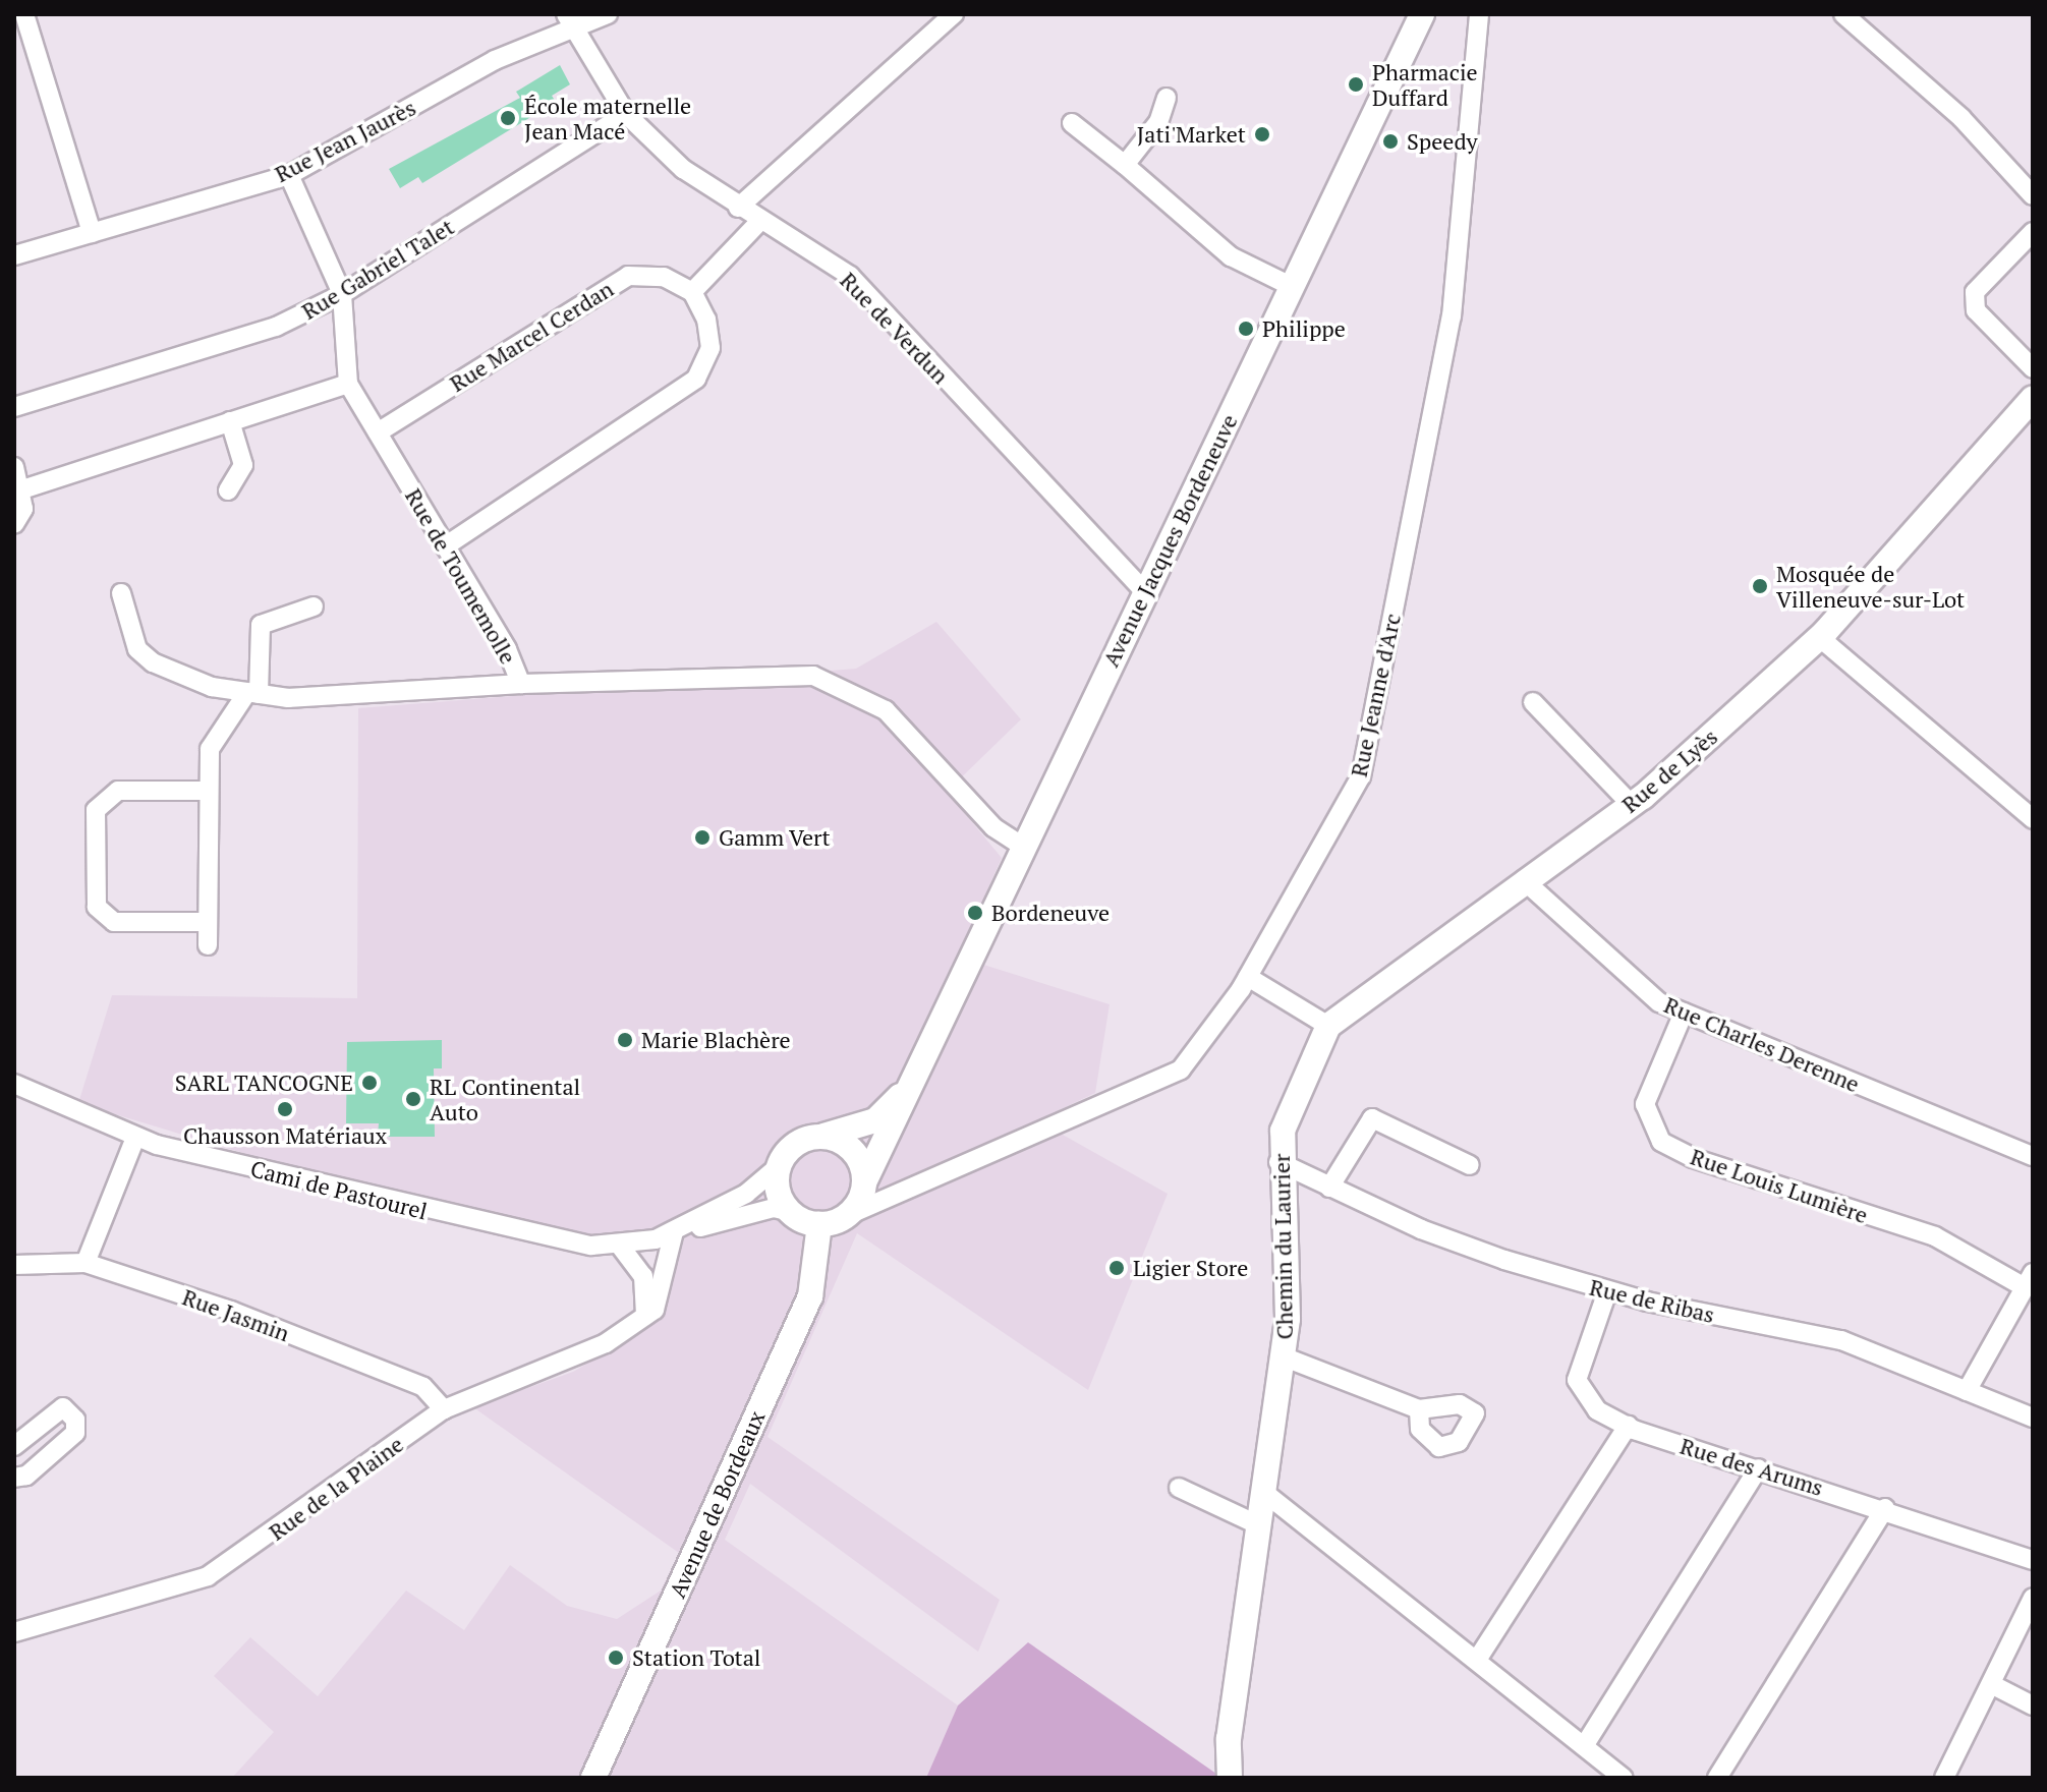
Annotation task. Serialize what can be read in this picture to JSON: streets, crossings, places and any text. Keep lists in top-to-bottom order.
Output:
{
  "streets": {
    "main road": [
      "Avenue Jacques Bordeneuve",
      "Rue de Lyès",
      "Chemin du Laurier",
      "Avenue de Bordeaux"
    ],
    "street": [
      "Rue Jean Jaurès",
      "Rue Gabriel Talet",
      "Rue de Verdun",
      "Rue Marcel Cerdan",
      "Rue de Toumemolle",
      "Rue Jeanne d'Arc",
      "Rue Charles Derenne",
      "Rue Louis Lumière",
      "Cami de Pastourel",
      "Rue de Ribas",
      "Rue Jasmin",
      "Rue des Arums",
      "Rue de la Plaine"
    ]
  },
  "crossings": [
    ["Rue Jean Jaurès", "Rue de Verdun"],
    ["Rue Jean Jaurès", "Rue de Toumemolle"],
    ["Rue Gabriel Talet", "Rue de Verdun"],
    ["Rue Gabriel Talet", "Rue de Toumemolle"],
    ["Rue de Verdun", "Avenue Jacques Bordeneuve"],
    ["Rue Marcel Cerdan", "Rue de Toumemolle"],
    ["Avenue Jacques Bordeneuve", "Rue de Toumemolle"],
    ["Avenue Jacques Bordeneuve", "Rue Jeanne d'Arc"],
    ["Avenue Jacques Bordeneuve", "Cami de Pastourel"],
    ["Avenue Jacques Bordeneuve", "Avenue de Bordeaux"],
    ["Rue Jeanne d'Arc", "Cami de Pastourel"],
    ["Rue Jeanne d'Arc", "Avenue de Bordeaux"],
    ["Rue de Lyès", "Rue Charles Derenne"],
    ["Rue de Lyès", "Chemin du Laurier"],
    ["Rue Charles Derenne", "Rue Louis Lumière"],
    ["Cami de Pastourel", "Rue de la Plaine"],
    ["Cami de Pastourel", "Avenue de Bordeaux"],
    ["Chemin du Laurier", "Rue de Ribas"],
    ["Rue de Ribas", "Rue des Arums"],
    ["Rue Jasmin", "Rue de la Plaine"]
  ],
  "places": [
    "Pharmacie Duffard",
    "École maternelle Jean Macé",
    "Jati'Market",
    "Speedy",
    "Philippe",
    "Mosquée de Villeneuve-sur-Lot",
    "Gamm Vert",
    "Bordeneuve",
    "Marie Blachère",
    "SARL TANCOGNE",
    "RL Continental Auto",
    "Chausson Matériaux",
    "Ligier Store",
    "Station Total"
  ]
}
